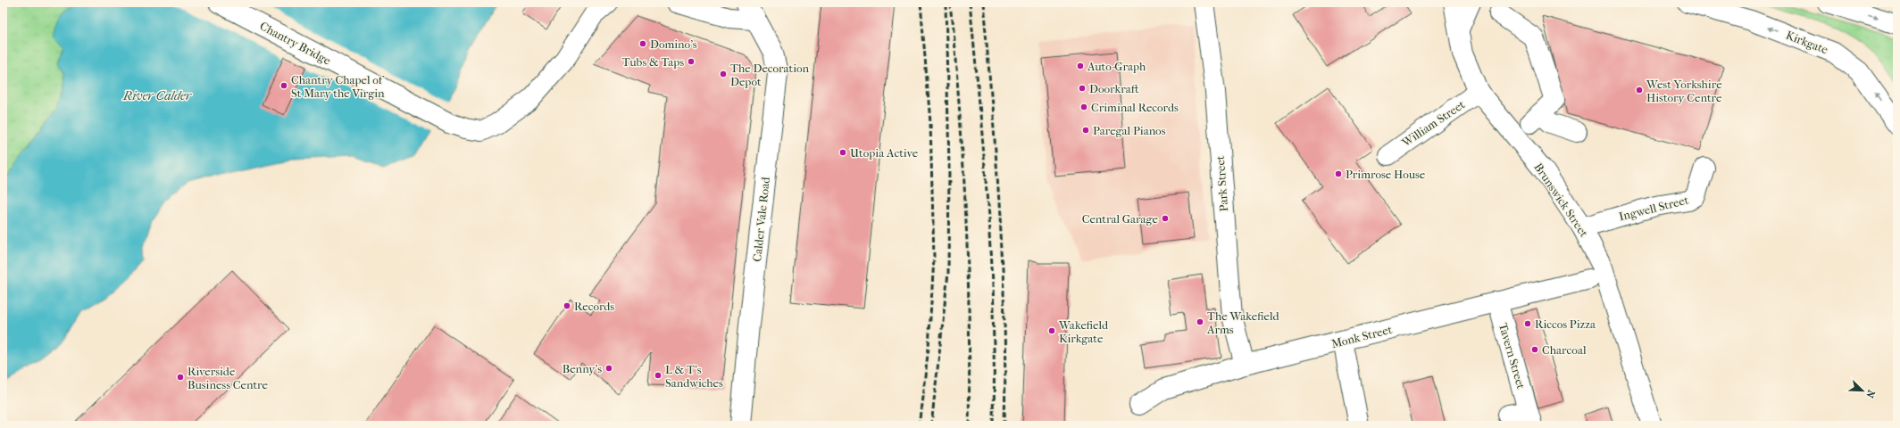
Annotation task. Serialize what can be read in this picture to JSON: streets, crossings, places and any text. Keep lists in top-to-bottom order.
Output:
{
  "streets": {
    "main road": [
      "Kirkgate",
      "Chantry Bridge",
      "William Street",
      "Park Street",
      "Brunswick Street",
      "Ingwell Street",
      "Calder Vale Road",
      "Monk Street",
      "Tavern Street"
    ]
  },
  "crossings": [
    ["William Street", "Brunswick Street"],
    ["Park Street", "Monk Street"],
    ["Brunswick Street", "Ingwell Street"],
    ["Monk Street", "Tavern Street"]
  ],
  "one_way": ["Kirkgate"],
  "water": ["River Calder"],
  "places": [
    "Domino's",
    "Tubs & Taps",
    "Auto-Graph",
    "The Decoration Depot",
    "Chantry Chapel of St Mary the Virgin",
    "Doorkraft",
    "West Yorkshire History Centre",
    "Criminal Records",
    "Paregal Pianos",
    "Utopia Active",
    "Primrose House",
    "Central Garage",
    "Records",
    "The Wakefield Arms",
    "Riccos Pizza",
    "Wakefield Kirkgate",
    "Charcoal",
    "Benny's",
    "L & T's Sandwiches",
    "Riverside Business Centre"
  ],
  "north": "bottom right"
}
